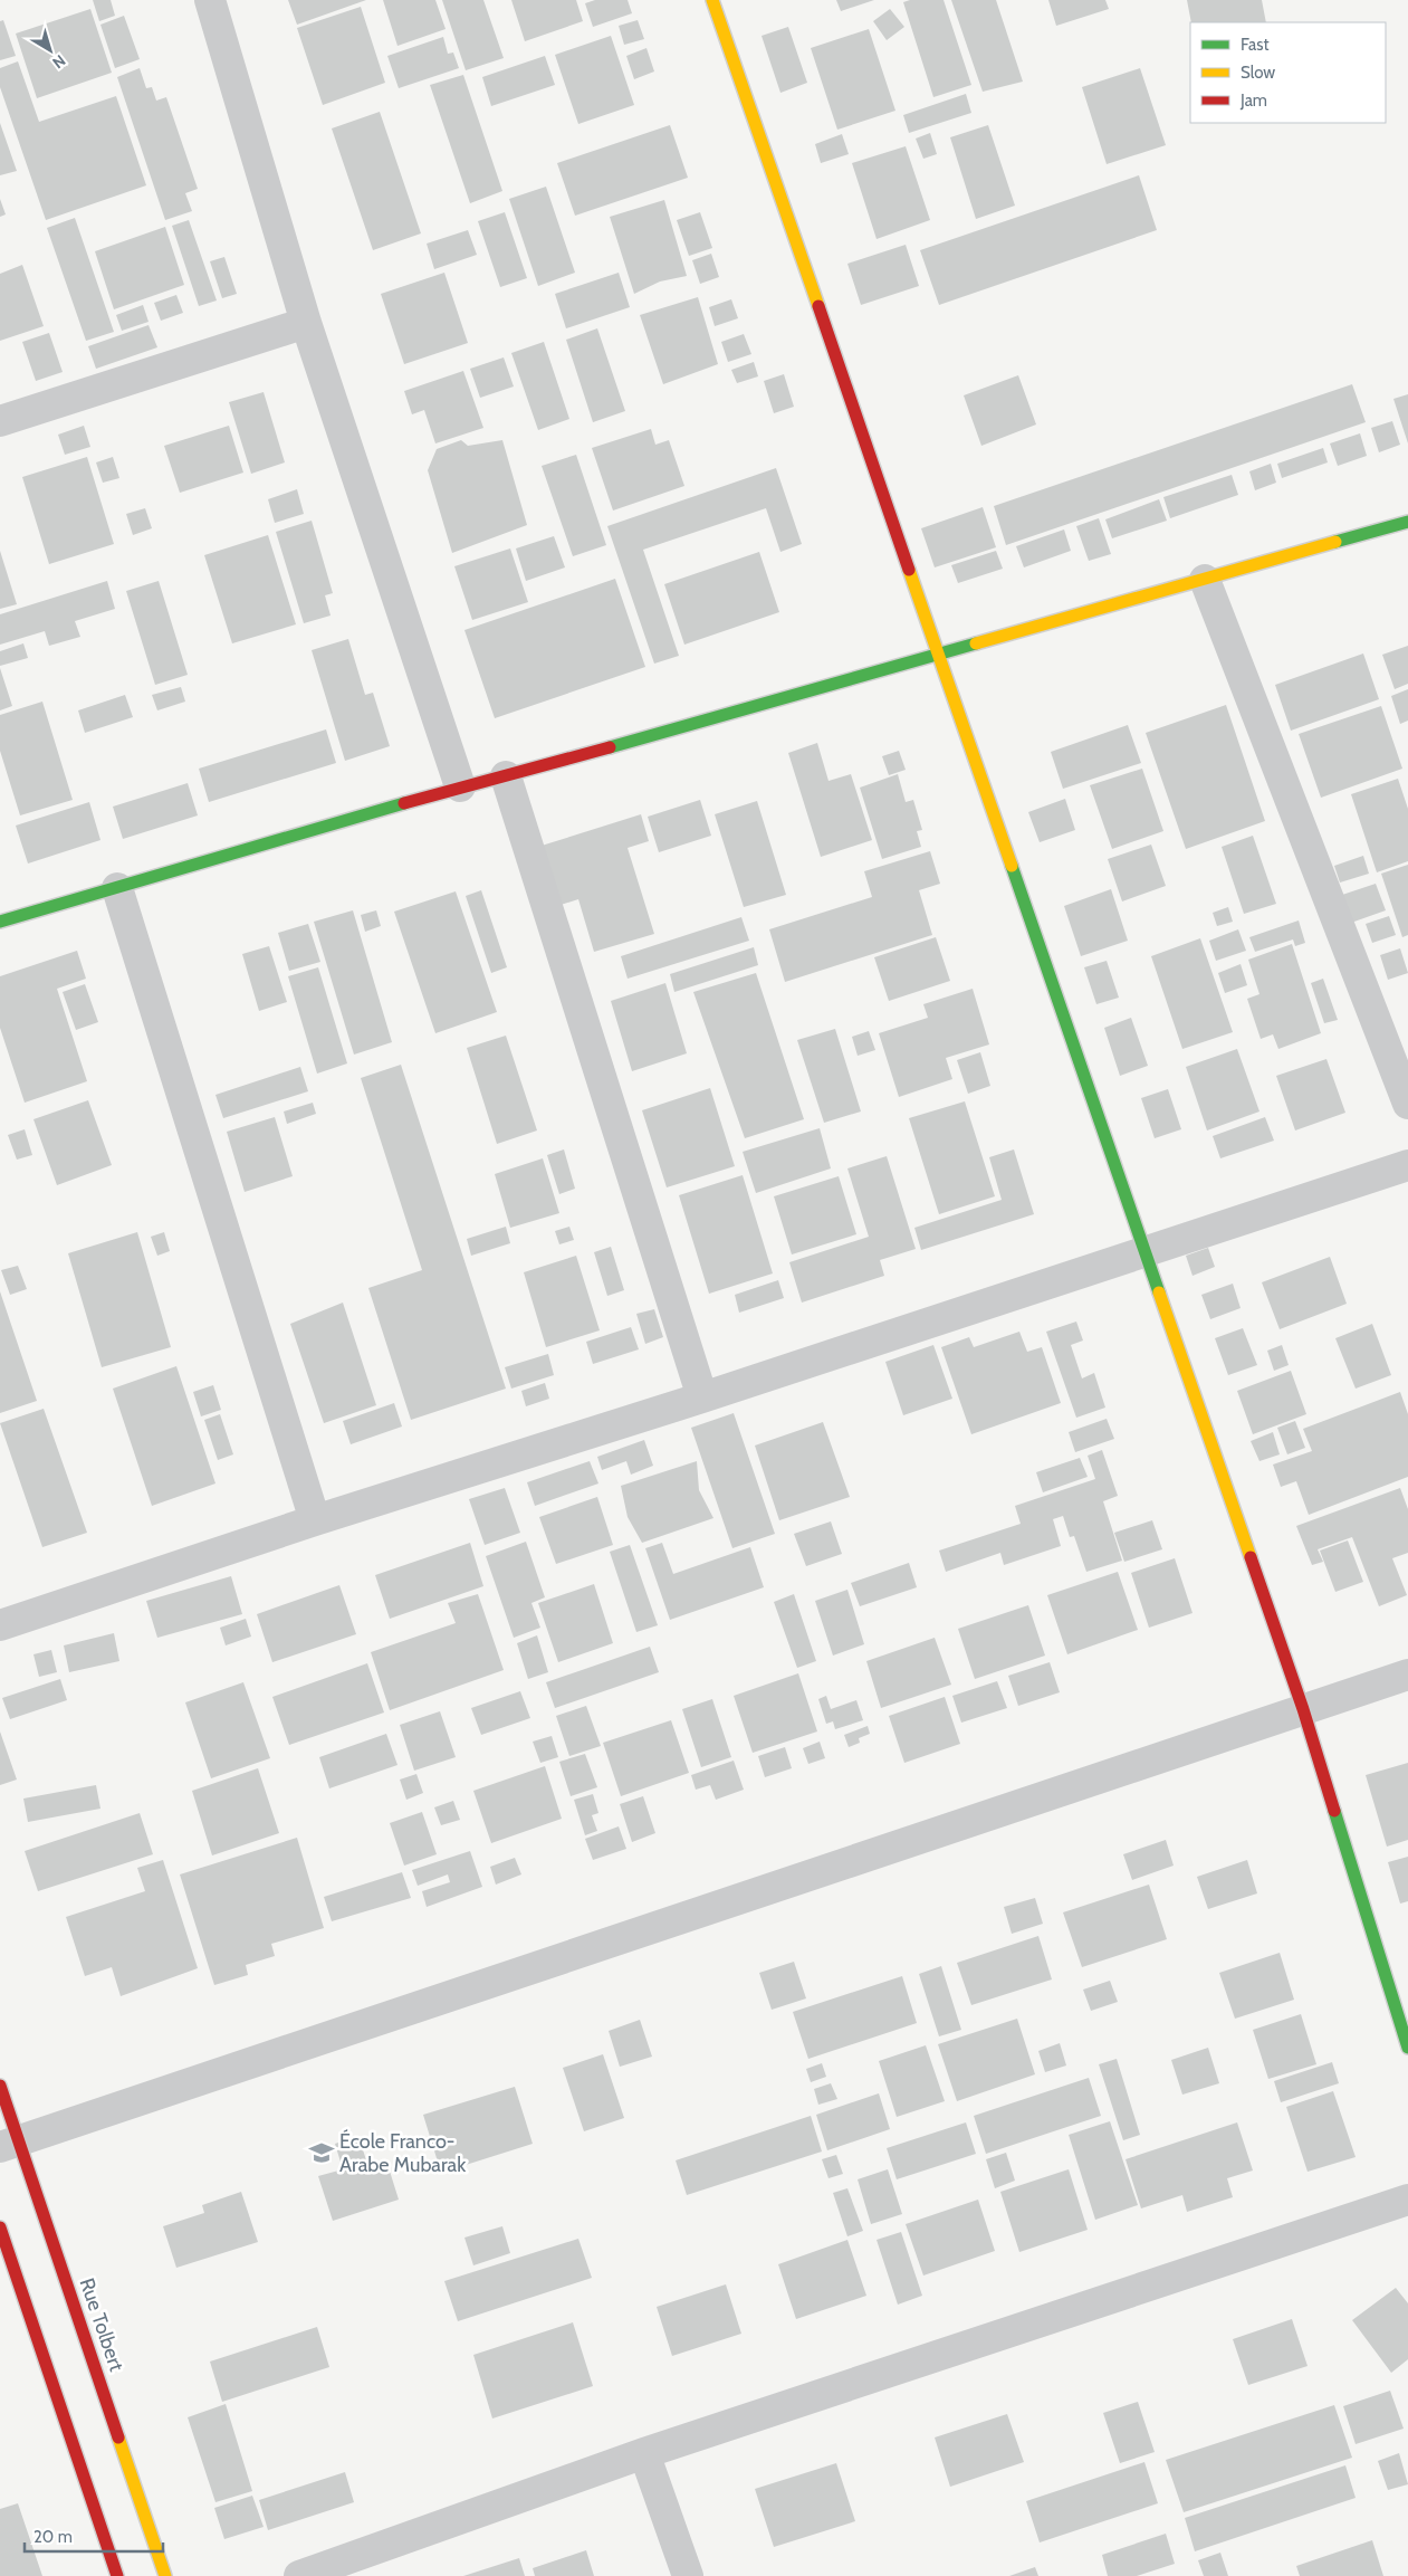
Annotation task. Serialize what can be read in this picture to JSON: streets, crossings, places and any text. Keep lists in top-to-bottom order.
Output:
{
  "streets": {
    "street": ["Rue Tolbert"]
  },
  "places": {
    "school or university": ["École Franco- Arabe Mubarak"]
  },
  "legend": ["Fast", "Slow", "Jam"],
  "scale_bar": "20 m",
  "north": "bottom right"
}
